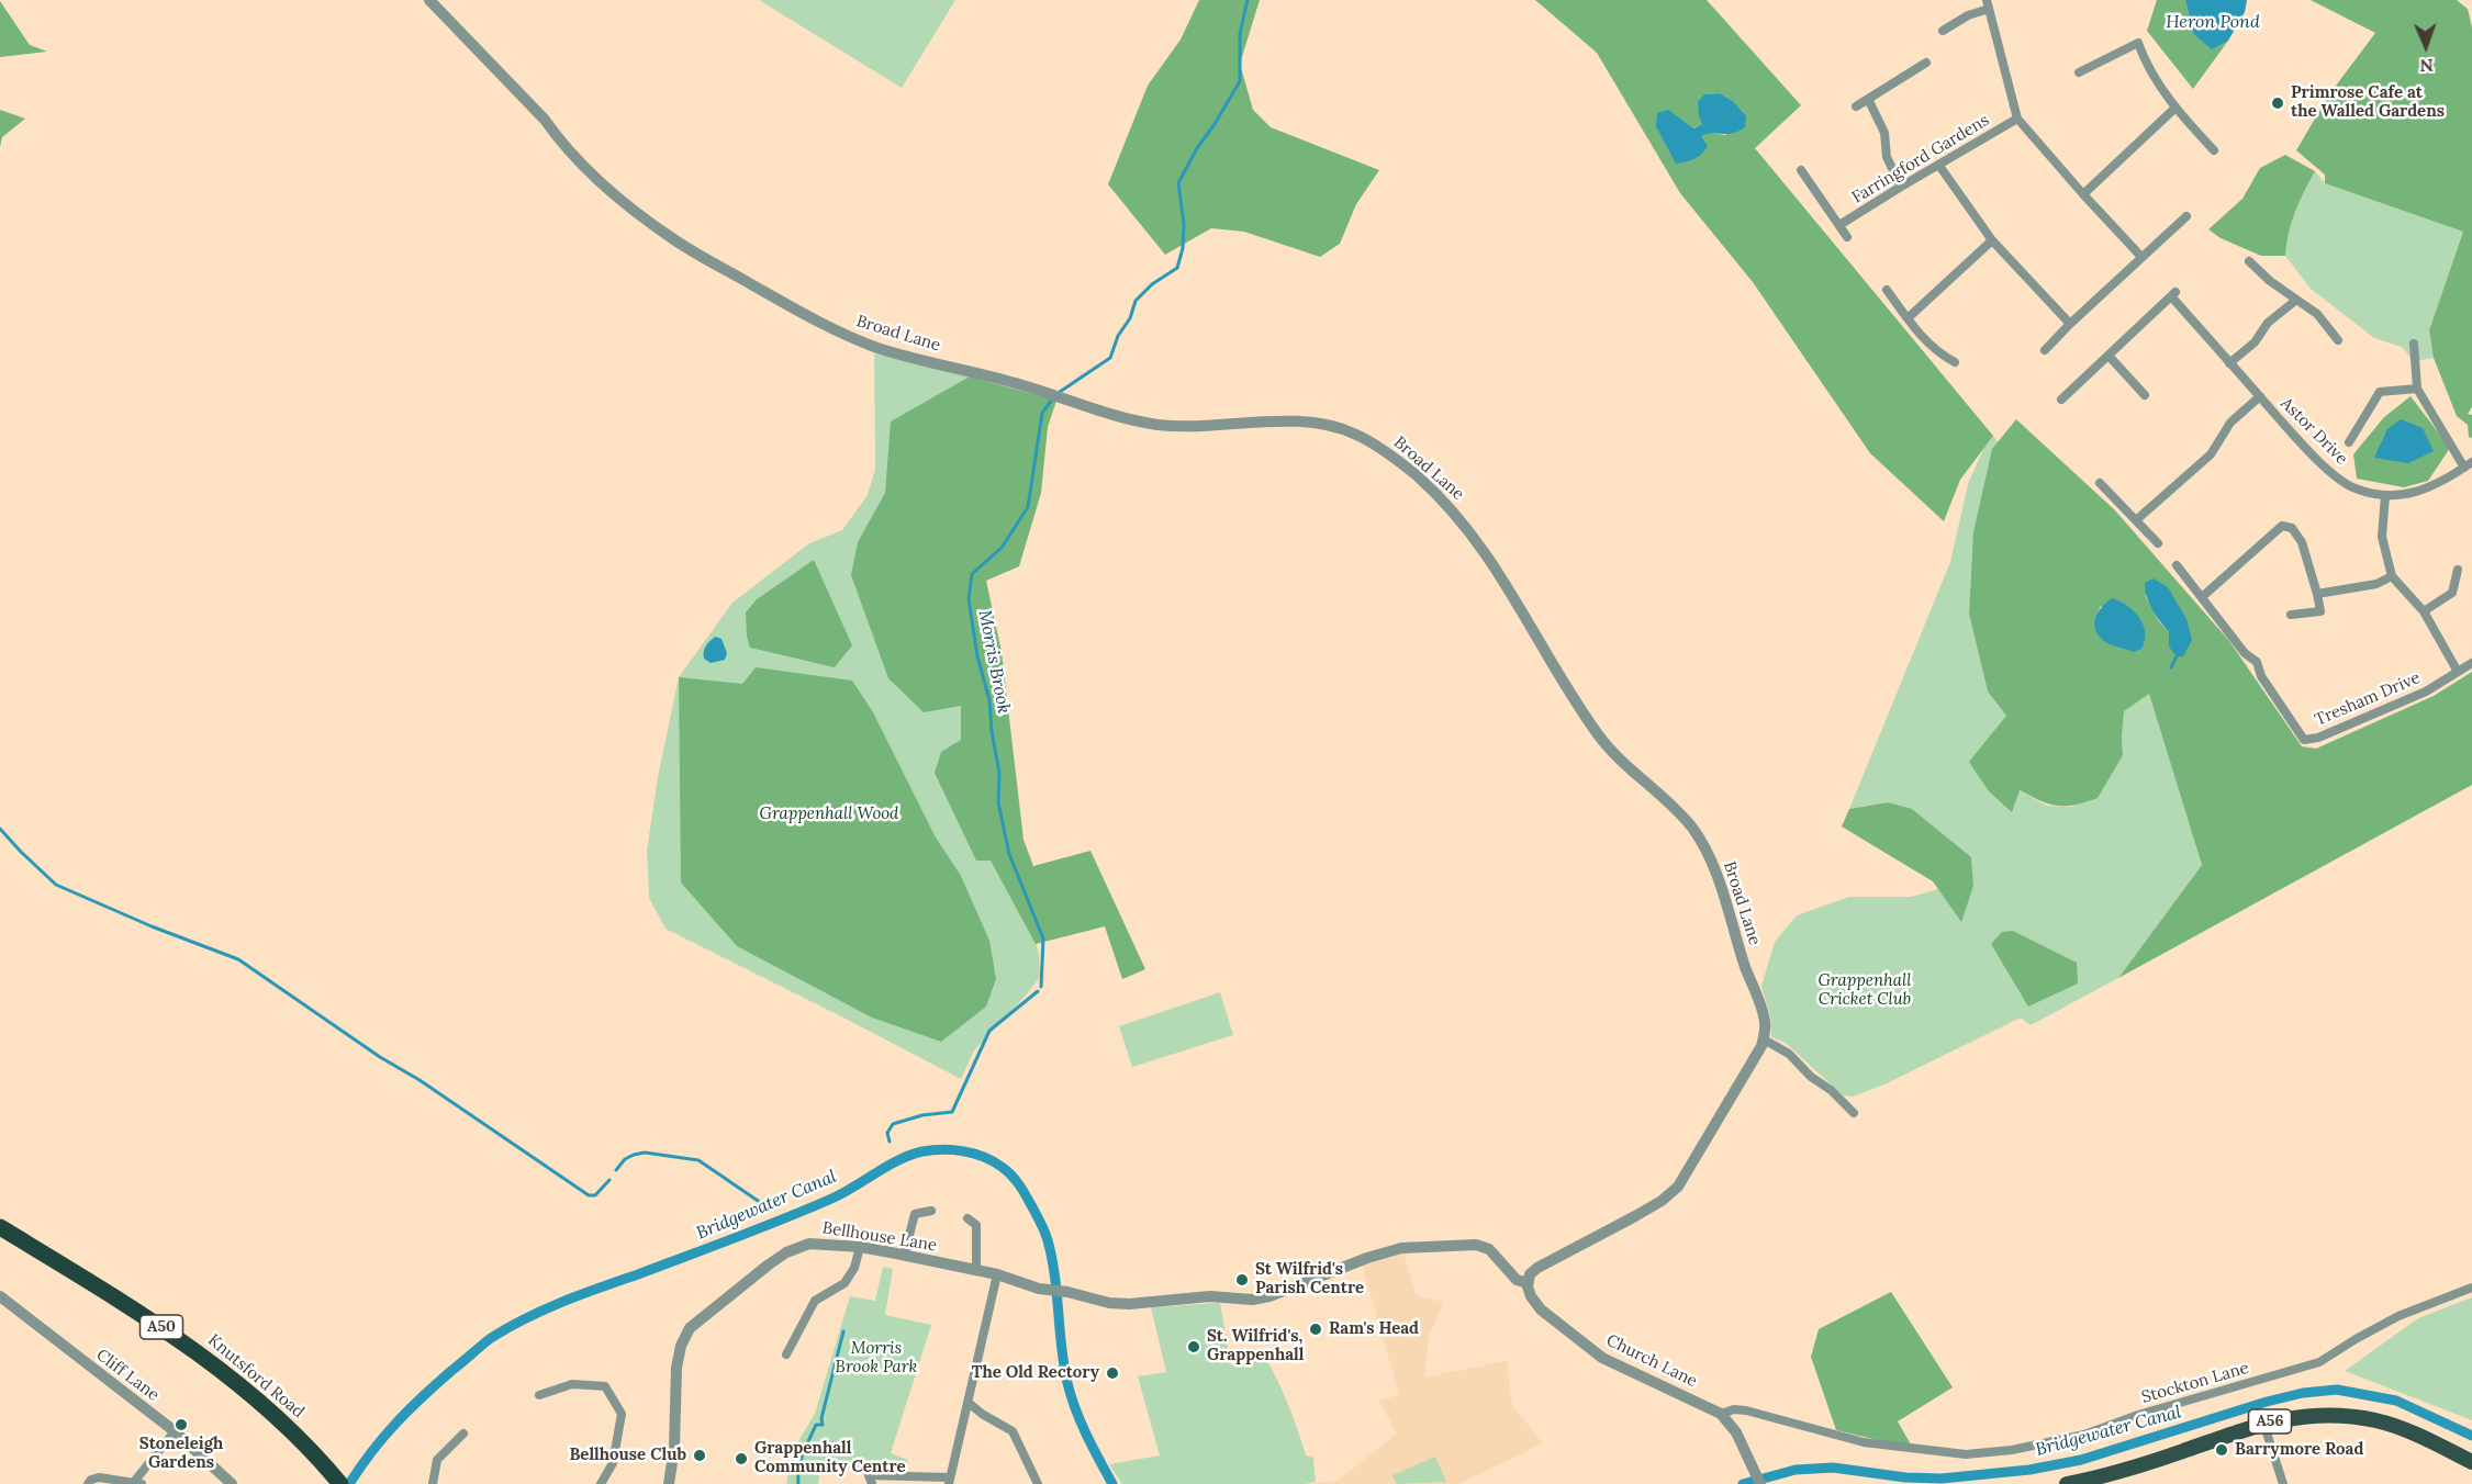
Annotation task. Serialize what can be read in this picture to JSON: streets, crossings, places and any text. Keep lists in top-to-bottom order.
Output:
{
  "streets": {
    "highway": ["A50", "Knutsford Road"],
    "main road": ["A56"],
    "street": [
      "Farringford Gardens",
      "Broad Lane",
      "Astor Drive",
      "Tresham Drive",
      "Bellhouse Lane",
      "Church Lane",
      "Cliff Lane",
      "Stockton Lane"
    ]
  },
  "crossings": [
    ["Bellhouse Lane", "Church Lane"],
    ["Church Lane", "Stockton Lane"]
  ],
  "water": ["Heron Pond", "Morris Brook", "Bridgewater Canal"],
  "parks": ["Grappenhall Wood", "Grappenhall Cricket Club", "Morris Brook Park"],
  "places": [
    "Primrose Cafe at the Walled Gardens",
    "St Wilfrid's Parish Centre",
    "Ram's Head",
    "St. Wilfrid's, Grappenhall",
    "The Old Rectory",
    "Stoneleigh Gardens",
    "Barrymore Road",
    "Bellhouse Club",
    "Grappenhall Community Centre"
  ],
  "north": "bottom"
}
